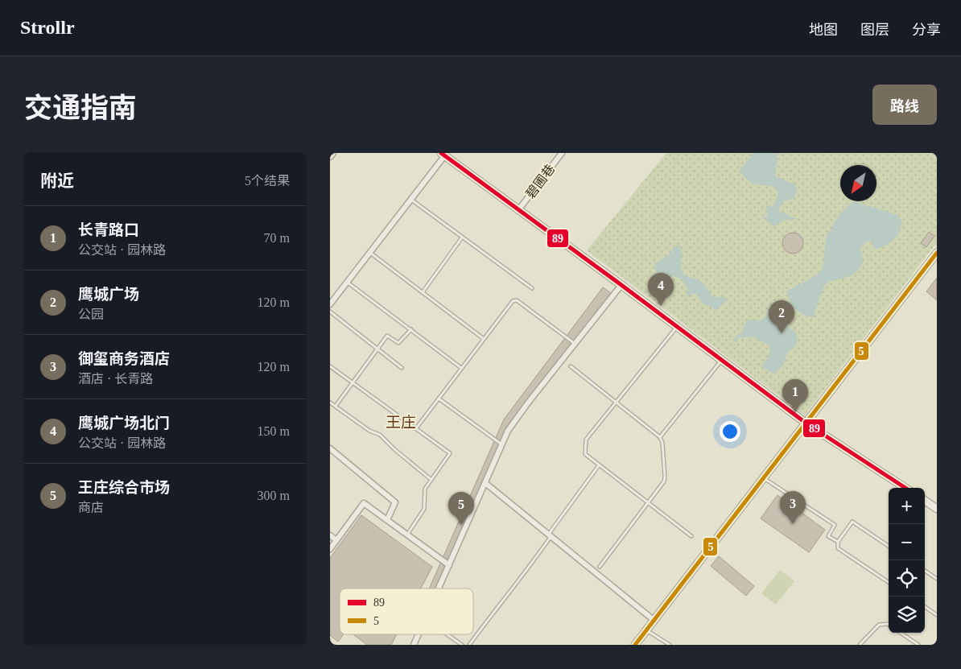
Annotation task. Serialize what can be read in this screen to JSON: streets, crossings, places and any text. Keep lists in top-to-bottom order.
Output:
{
  "streets": {
    "street": ["碧圃巷"]
  },
  "districts": ["王庄"],
  "lines": ["transit line 89", "transit line 5"],
  "legend": ["89", "5"],
  "north": "bottom left",
  "page": {
    "header": "Strollr",
    "nav": ["地图", "图层", "分享"],
    "title": "交通指南",
    "buttons": "路线",
    "heading": ["附近", "5个结果"],
    "list": [
      {
        "mark": "1",
        "name": "长青路口",
        "note": "公交站 · 园林路",
        "value": "70 m"
      },
      {
        "mark": "2",
        "name": "鹰城广场",
        "note": "公园",
        "value": "120 m"
      },
      {
        "mark": "3",
        "name": "御玺商务酒店",
        "note": "酒店 · 长青路",
        "value": "120 m"
      },
      {
        "mark": "4",
        "name": "鹰城广场北门",
        "note": "公交站 · 园林路",
        "value": "150 m"
      },
      {
        "mark": "5",
        "name": "王庄综合市场",
        "note": "商店",
        "value": "300 m"
      }
    ],
    "pins": [
      "4",
      "2",
      "1",
      "3",
      "5"
    ],
    "map_buttons": ["+", "−"]
  }
}
